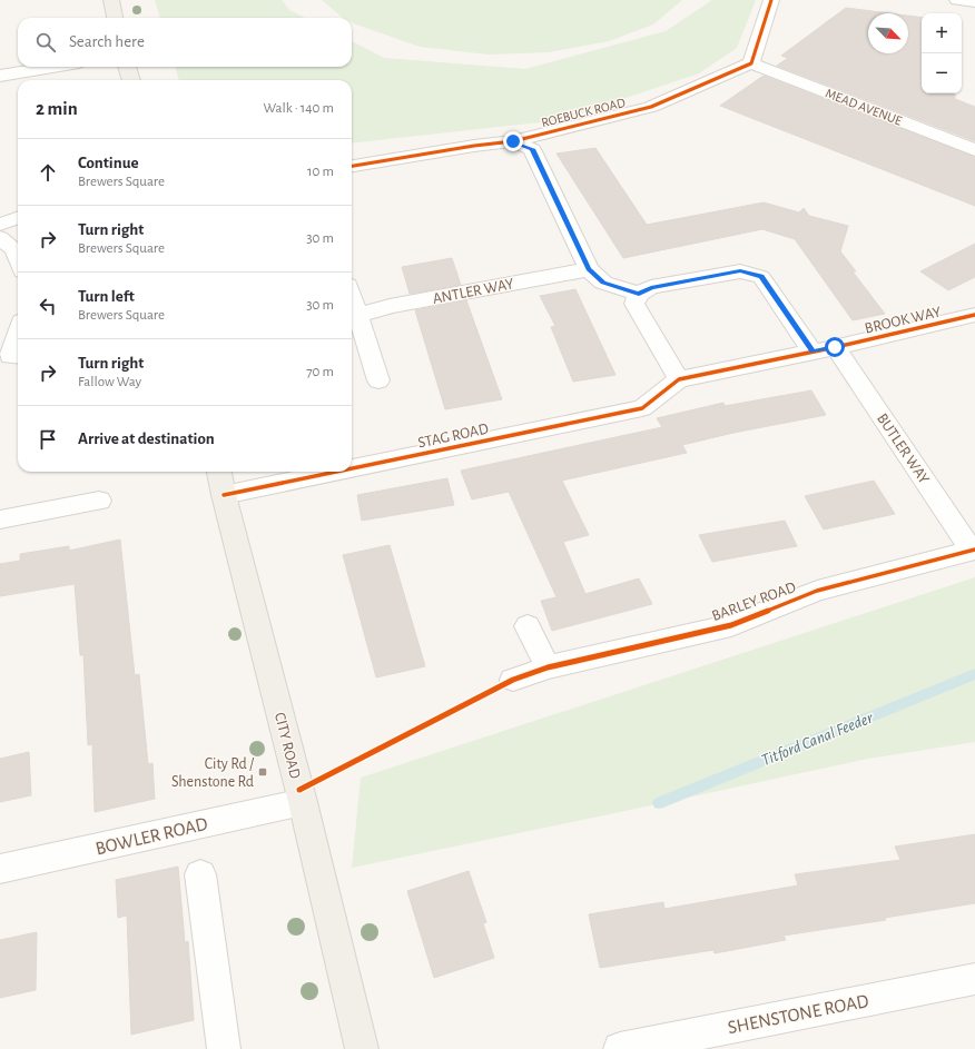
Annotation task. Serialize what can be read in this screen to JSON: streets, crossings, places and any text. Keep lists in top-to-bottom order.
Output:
{
  "streets": {
    "main road": ["CITY ROAD"],
    "street": [
      "MEAD AVENUE",
      "ROEBUCK ROAD",
      "ANTLER WAY",
      "BROOK WAY",
      "STAG ROAD",
      "BUTLER WAY",
      "BARLEY ROAD",
      "BOWLER ROAD",
      "SHENSTONE ROAD"
    ]
  },
  "crossings": [
    ["MEAD AVENUE", "ROEBUCK ROAD"],
    ["BROOK WAY", "STAG ROAD"],
    ["BROOK WAY", "BUTLER WAY"],
    ["STAG ROAD", "CITY ROAD"],
    ["BUTLER WAY", "BARLEY ROAD"],
    ["CITY ROAD", "BOWLER ROAD"]
  ],
  "water": ["Titford Canal Feeder"],
  "places": {
    "transit": ["City Rd / Shenstone Rd"]
  },
  "north": "bottom right",
  "page": {
    "map_buttons": ["+", "−"],
    "search": "Search here",
    "heading": ["2 min", "Walk · 140 m"],
    "list": [
      ["Continue", "Brewers Square", "10 m"],
      ["Turn right", "Brewers Square", "30 m"],
      ["Turn left", "Brewers Square", "30 m"],
      ["Turn right", "Fallow Way", "70 m"],
      "Arrive at destination"
    ]
  }
}
